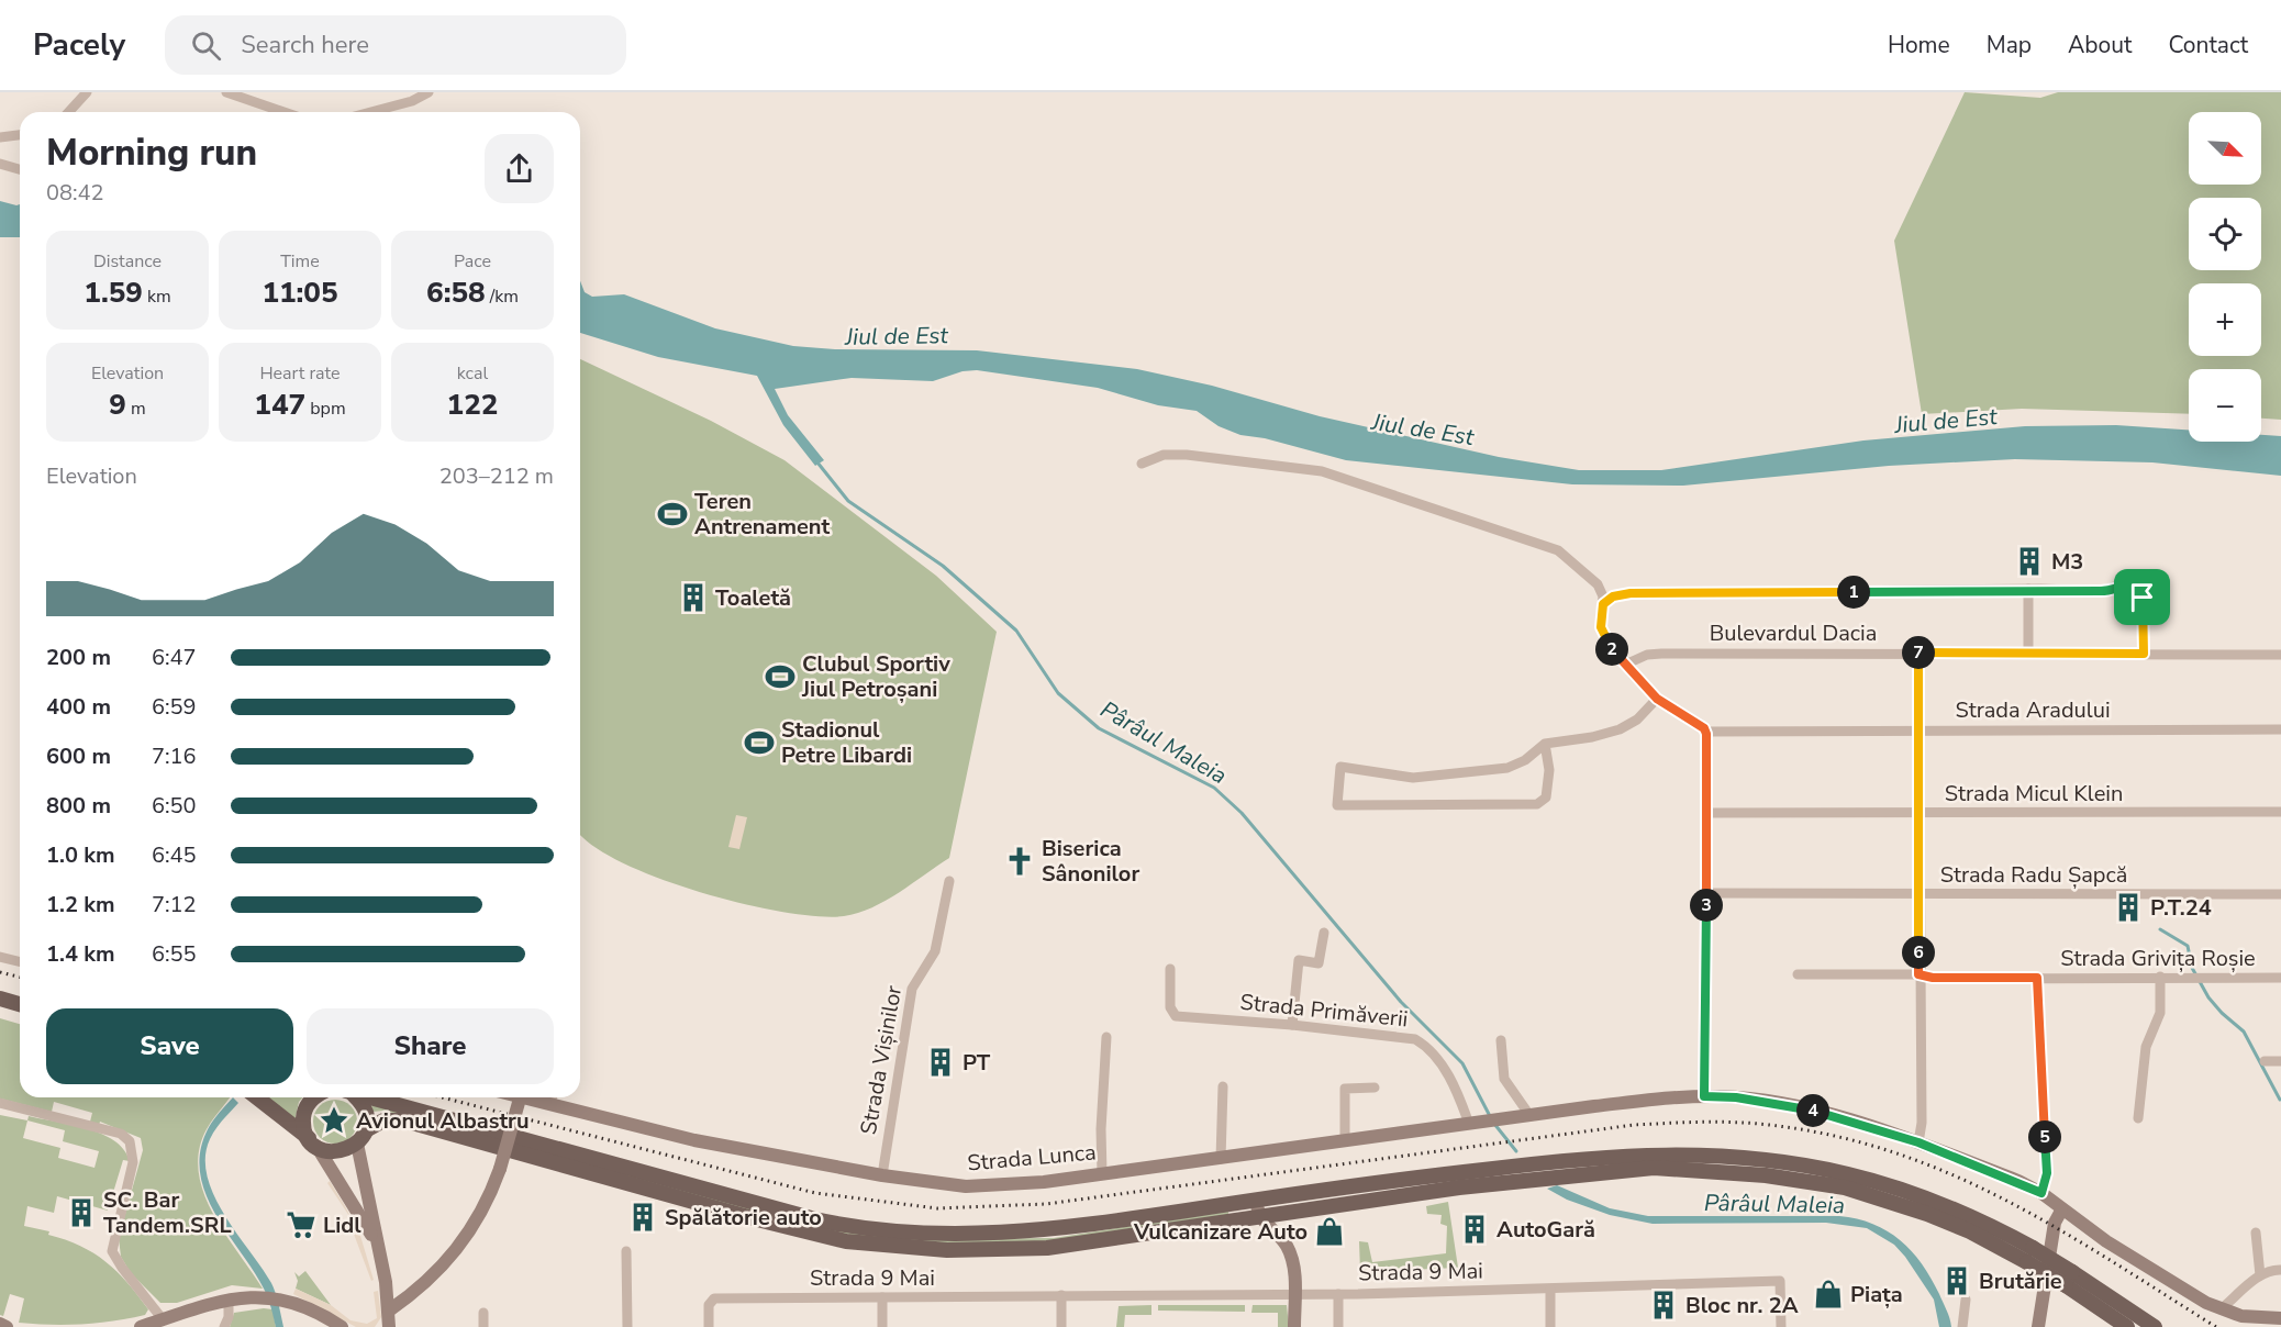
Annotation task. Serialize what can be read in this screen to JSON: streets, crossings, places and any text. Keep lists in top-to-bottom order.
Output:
{
  "streets": {
    "main road": ["Strada Lunca"],
    "street": [
      "Bulevardul Dacia",
      "Strada Aradului",
      "Strada Micul Klein",
      "Strada Radu Șapcă",
      "Strada Grivița Roșie",
      "Strada Primăverii",
      "Strada Vișinilor",
      "Strada 9 Mai"
    ]
  },
  "crossings": [
    ["Strada Primăverii", "Strada Lunca"],
    ["Strada Vișinilor", "Strada Lunca"]
  ],
  "water": ["Jiul de Est", "Pârâul Maleia"],
  "places": {
    "sports": ["Teren Antrenament", "Clubul Sportiv Jiul Petroșani", "Stadionul Petre Libardi"],
    "building": [
      "M3",
      "Toaletă",
      "P.T.24",
      "PT",
      "SC. Bar Tandem.SRL",
      "Spălătorie auto",
      "AutoGară",
      "Brutărie",
      "Bloc nr. 2A"
    ],
    "church": ["Biserica Sânonilor"],
    "place": ["Avionul Albastru"],
    "supermarket": ["Lidl"],
    "shop": ["Vulcanizare Auto", "Piața"]
  },
  "north": "bottom right",
  "page": {
    "header": "Pacely",
    "search": "Search here",
    "nav": [
      "Home",
      "Map",
      "About",
      "Contact"
    ],
    "map_buttons": ["+", "−"],
    "heading": ["Morning run", "08:42"],
    "stats": [
      ["Distance", "1.59 km"],
      ["Time", "11:05"],
      ["Pace", "6:58 /km"],
      ["Elevation", "9 m"],
      ["Heart rate", "147 bpm"],
      ["kcal", "122"]
    ],
    "chart": ["Elevation", "203–212 m"],
    "pins": [
      "1",
      "2",
      "7",
      "3",
      "6",
      "4",
      "5"
    ],
    "list": [
      {
        "name": "200 m",
        "note": "6:47"
      },
      {
        "name": "400 m",
        "note": "6:59"
      },
      {
        "name": "600 m",
        "note": "7:16"
      },
      {
        "name": "800 m",
        "note": "6:50"
      },
      {
        "name": "1.0 km",
        "note": "6:45"
      },
      {
        "name": "1.2 km",
        "note": "7:12"
      },
      {
        "name": "1.4 km",
        "note": "6:55"
      }
    ],
    "buttons": ["Save", "Share"]
  }
}
